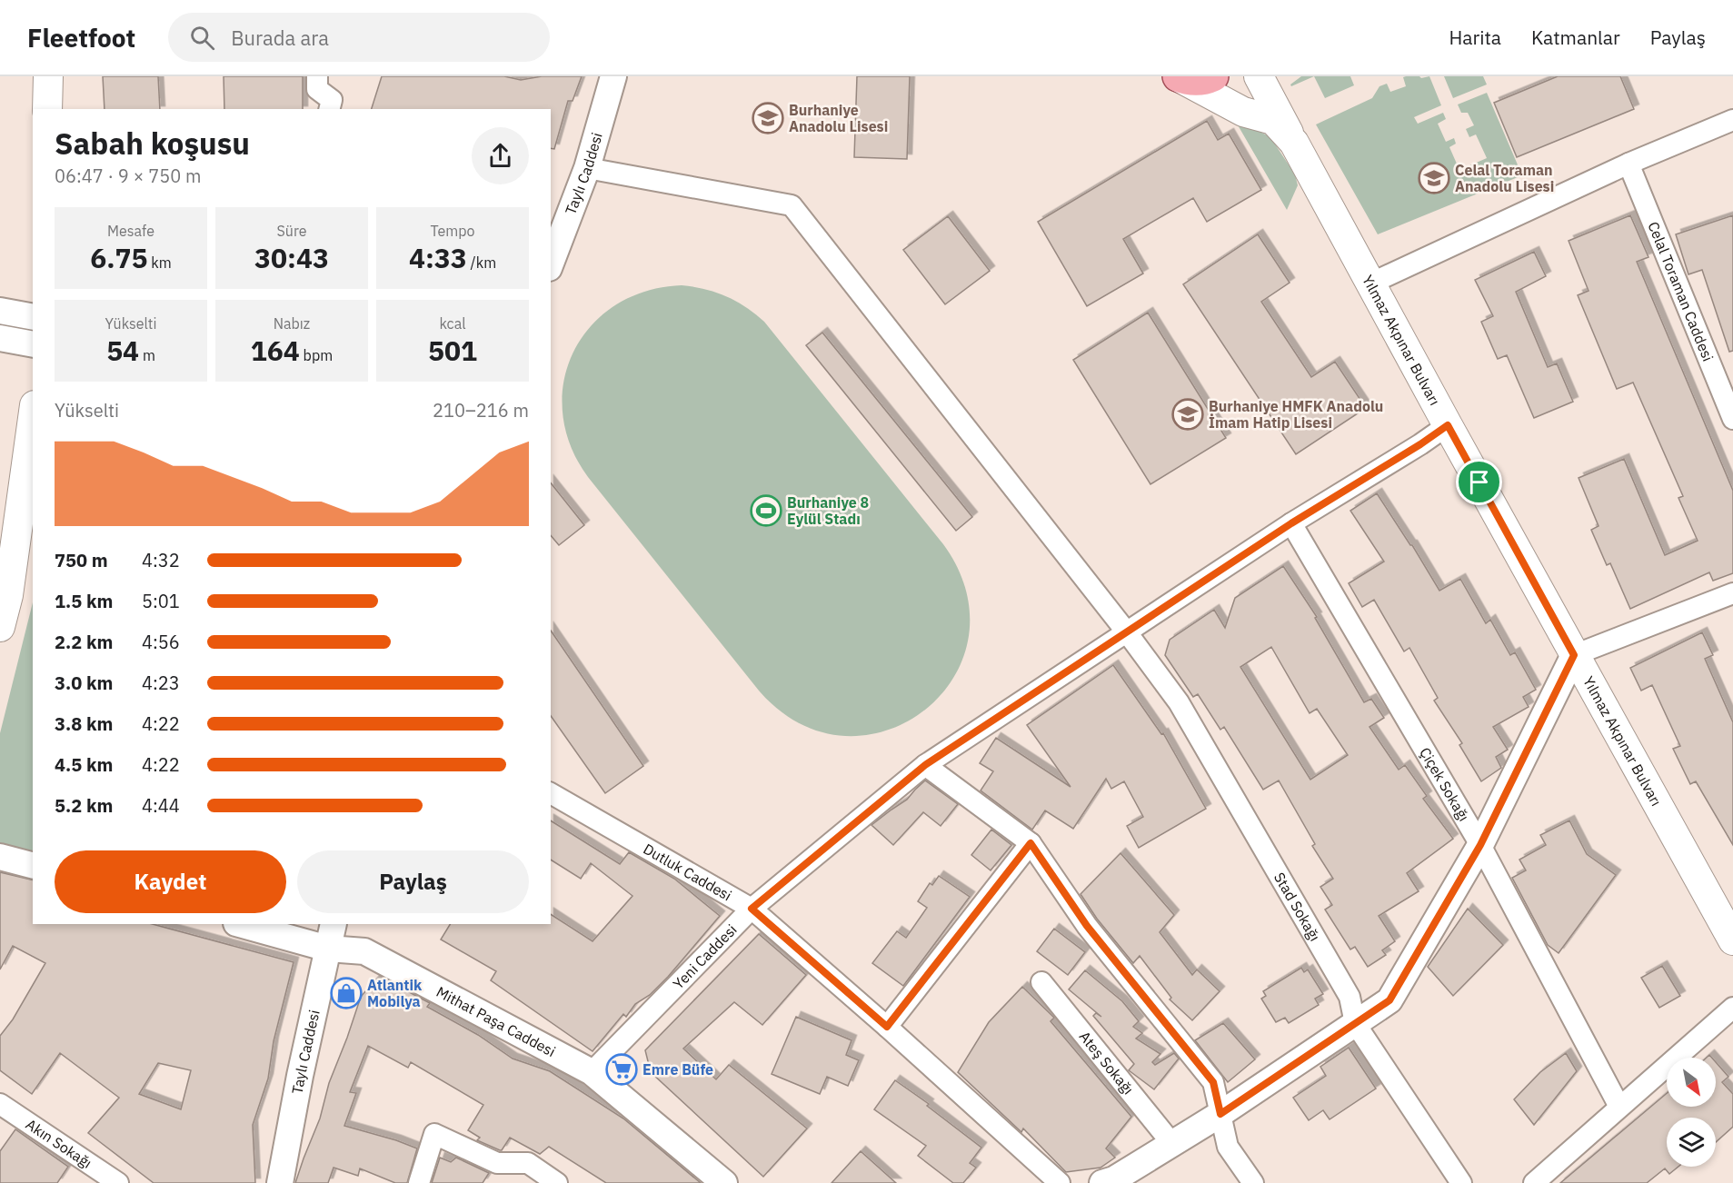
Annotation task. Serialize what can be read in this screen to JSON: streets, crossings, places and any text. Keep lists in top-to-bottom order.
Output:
{
  "streets": {
    "main road": ["Yılmaz Akpınar Bulvarı"],
    "street": [
      "Taylı Caddesi",
      "Celal Toraman Caddesi",
      "Çiçek Sokağı",
      "Dutluk Caddesi",
      "Stad Sokağı",
      "Yeni Caddesi",
      "Mithat Paşa Caddesi",
      "Ateş Sokağı",
      "Akın Sokağı"
    ]
  },
  "crossings": [
    ["Taylı Caddesi", "Stad Sokağı"],
    ["Taylı Caddesi", "Mithat Paşa Caddesi"],
    ["Yılmaz Akpınar Bulvarı", "Yeni Caddesi"],
    ["Çiçek Sokağı", "Yeni Caddesi"],
    ["Dutluk Caddesi", "Yeni Caddesi"],
    ["Stad Sokağı", "Yeni Caddesi"],
    ["Yeni Caddesi", "Mithat Paşa Caddesi"]
  ],
  "places": {
    "school or university": ["Burhaniye Anadolu Lisesi", "Celal Toraman Anadolu Lisesi", "Burhaniye HMFK Anadolu İmam Hatip Lisesi"],
    "sports": ["Burhaniye 8 Eylül Stadı"],
    "shop": ["Atlantik Mobilya"],
    "supermarket": ["Emre Büfe"]
  },
  "north": "bottom right",
  "page": {
    "header": "Fleetfoot",
    "search": "Burada ara",
    "nav": ["Harita", "Katmanlar", "Paylaş"],
    "heading": ["Sabah koşusu", "06:47 · 9 × 750 m"],
    "stats": [
      ["Mesafe", "6.75 km"],
      ["Süre", "30:43"],
      ["Tempo", "4:33 /km"],
      ["Yükselti", "54 m"],
      ["Nabız", "164 bpm"],
      ["kcal", "501"]
    ],
    "chart": ["Yükselti", "210–216 m"],
    "list": [
      {
        "name": "750 m",
        "note": "4:32"
      },
      {
        "name": "1.5 km",
        "note": "5:01"
      },
      {
        "name": "2.2 km",
        "note": "4:56"
      },
      {
        "name": "3.0 km",
        "note": "4:23"
      },
      {
        "name": "3.8 km",
        "note": "4:22"
      },
      {
        "name": "4.5 km",
        "note": "4:22"
      },
      {
        "name": "5.2 km",
        "note": "4:44"
      }
    ],
    "buttons": ["Kaydet", "Paylaş"]
  }
}
